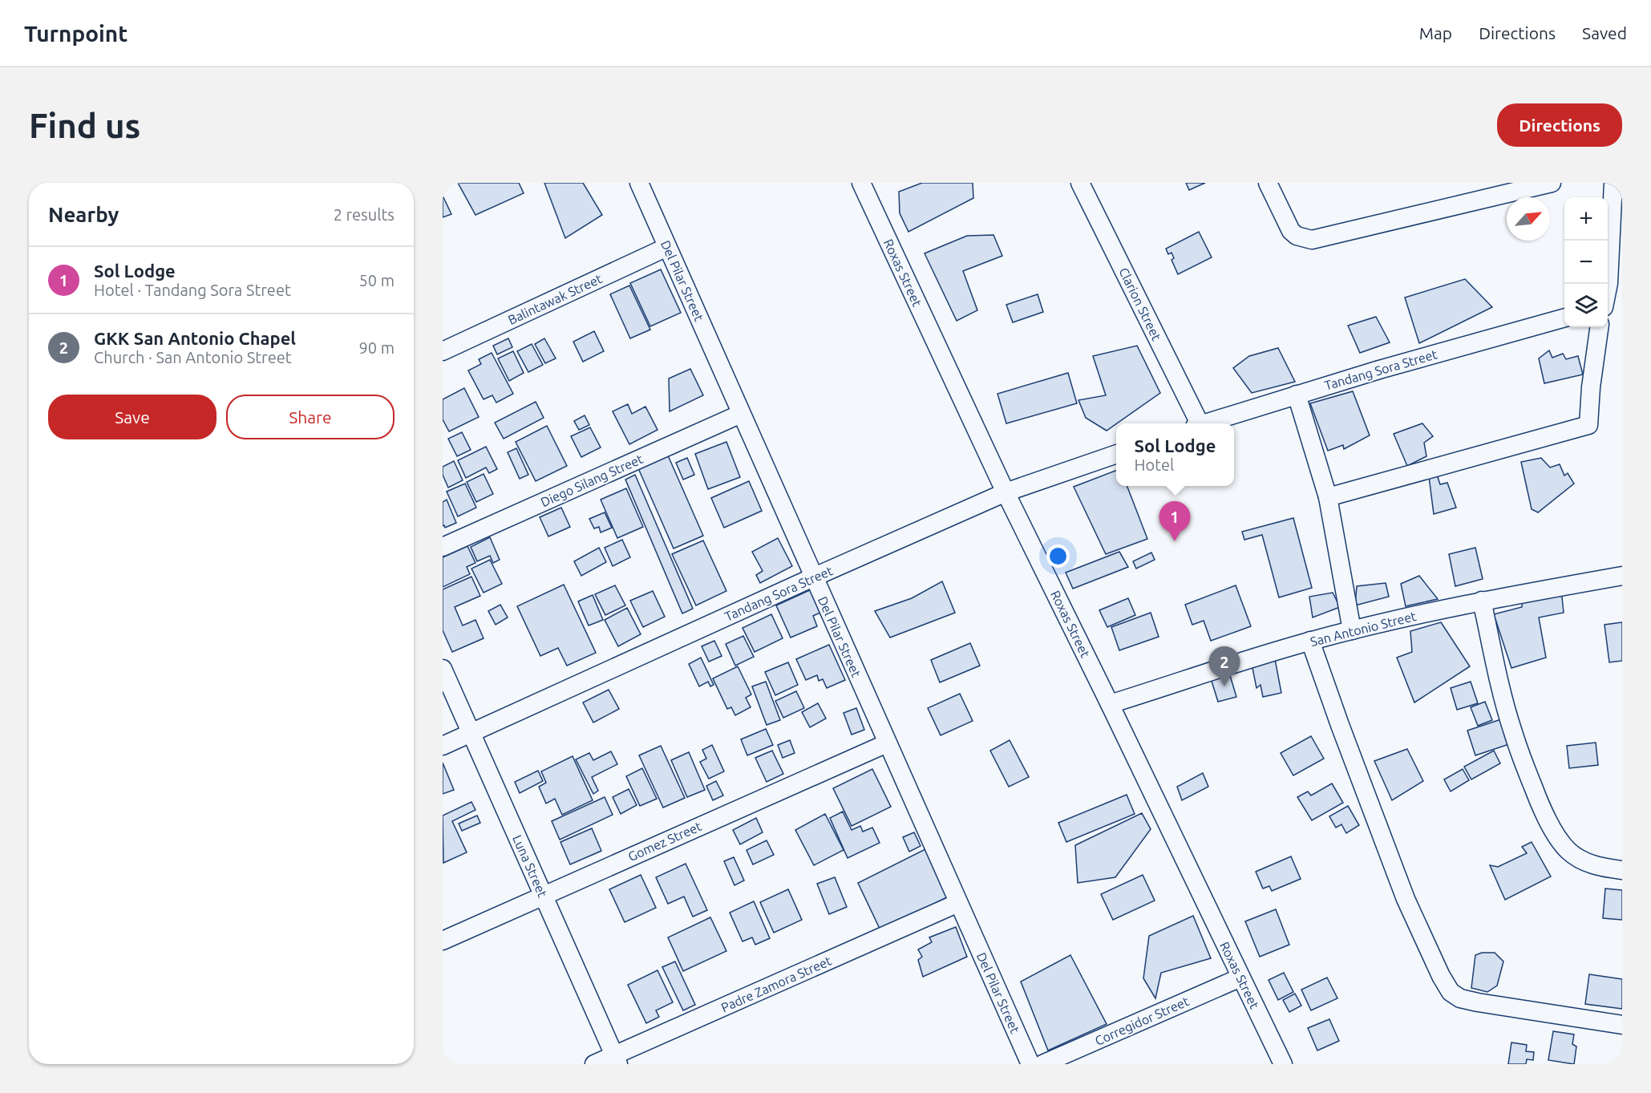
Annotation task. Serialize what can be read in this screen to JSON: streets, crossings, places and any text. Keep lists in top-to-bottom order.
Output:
{
  "streets": {
    "street": [
      "Roxas Street",
      "Del Pilar Street",
      "Balintawak Street",
      "Clarion Street",
      "Tandang Sora Street",
      "Diego Silang Street",
      "San Antonio Street",
      "Gomez Street",
      "Luna Street",
      "Padre Zamora Street",
      "Corregidor Street"
    ]
  },
  "crossings": [
    ["Roxas Street", "Tandang Sora Street"],
    ["Roxas Street", "San Antonio Street"],
    ["Roxas Street", "Corregidor Street"],
    ["Del Pilar Street", "Balintawak Street"],
    ["Del Pilar Street", "Tandang Sora Street"],
    ["Del Pilar Street", "Diego Silang Street"],
    ["Del Pilar Street", "Gomez Street"],
    ["Del Pilar Street", "Padre Zamora Street"],
    ["Tandang Sora Street", "Luna Street"],
    ["Gomez Street", "Luna Street"],
    ["Luna Street", "Padre Zamora Street"]
  ],
  "north": "top right",
  "page": {
    "header": "Turnpoint",
    "nav": ["Map", "Directions", "Saved"],
    "buttons": [
      "Directions",
      ["Save", "Share"]
    ],
    "title": "Find us",
    "heading": ["Nearby", "2 results"],
    "map_buttons": ["+", "−"],
    "list": [
      {
        "mark": "1",
        "name": "Sol Lodge",
        "note": "Hotel · Tandang Sora Street",
        "value": "50 m"
      },
      {
        "mark": "2",
        "name": "GKK San Antonio Chapel",
        "note": "Church · San Antonio Street",
        "value": "90 m"
      }
    ],
    "popup": ["Sol Lodge", "Hotel"],
    "pins": ["1", "2"]
  }
}
